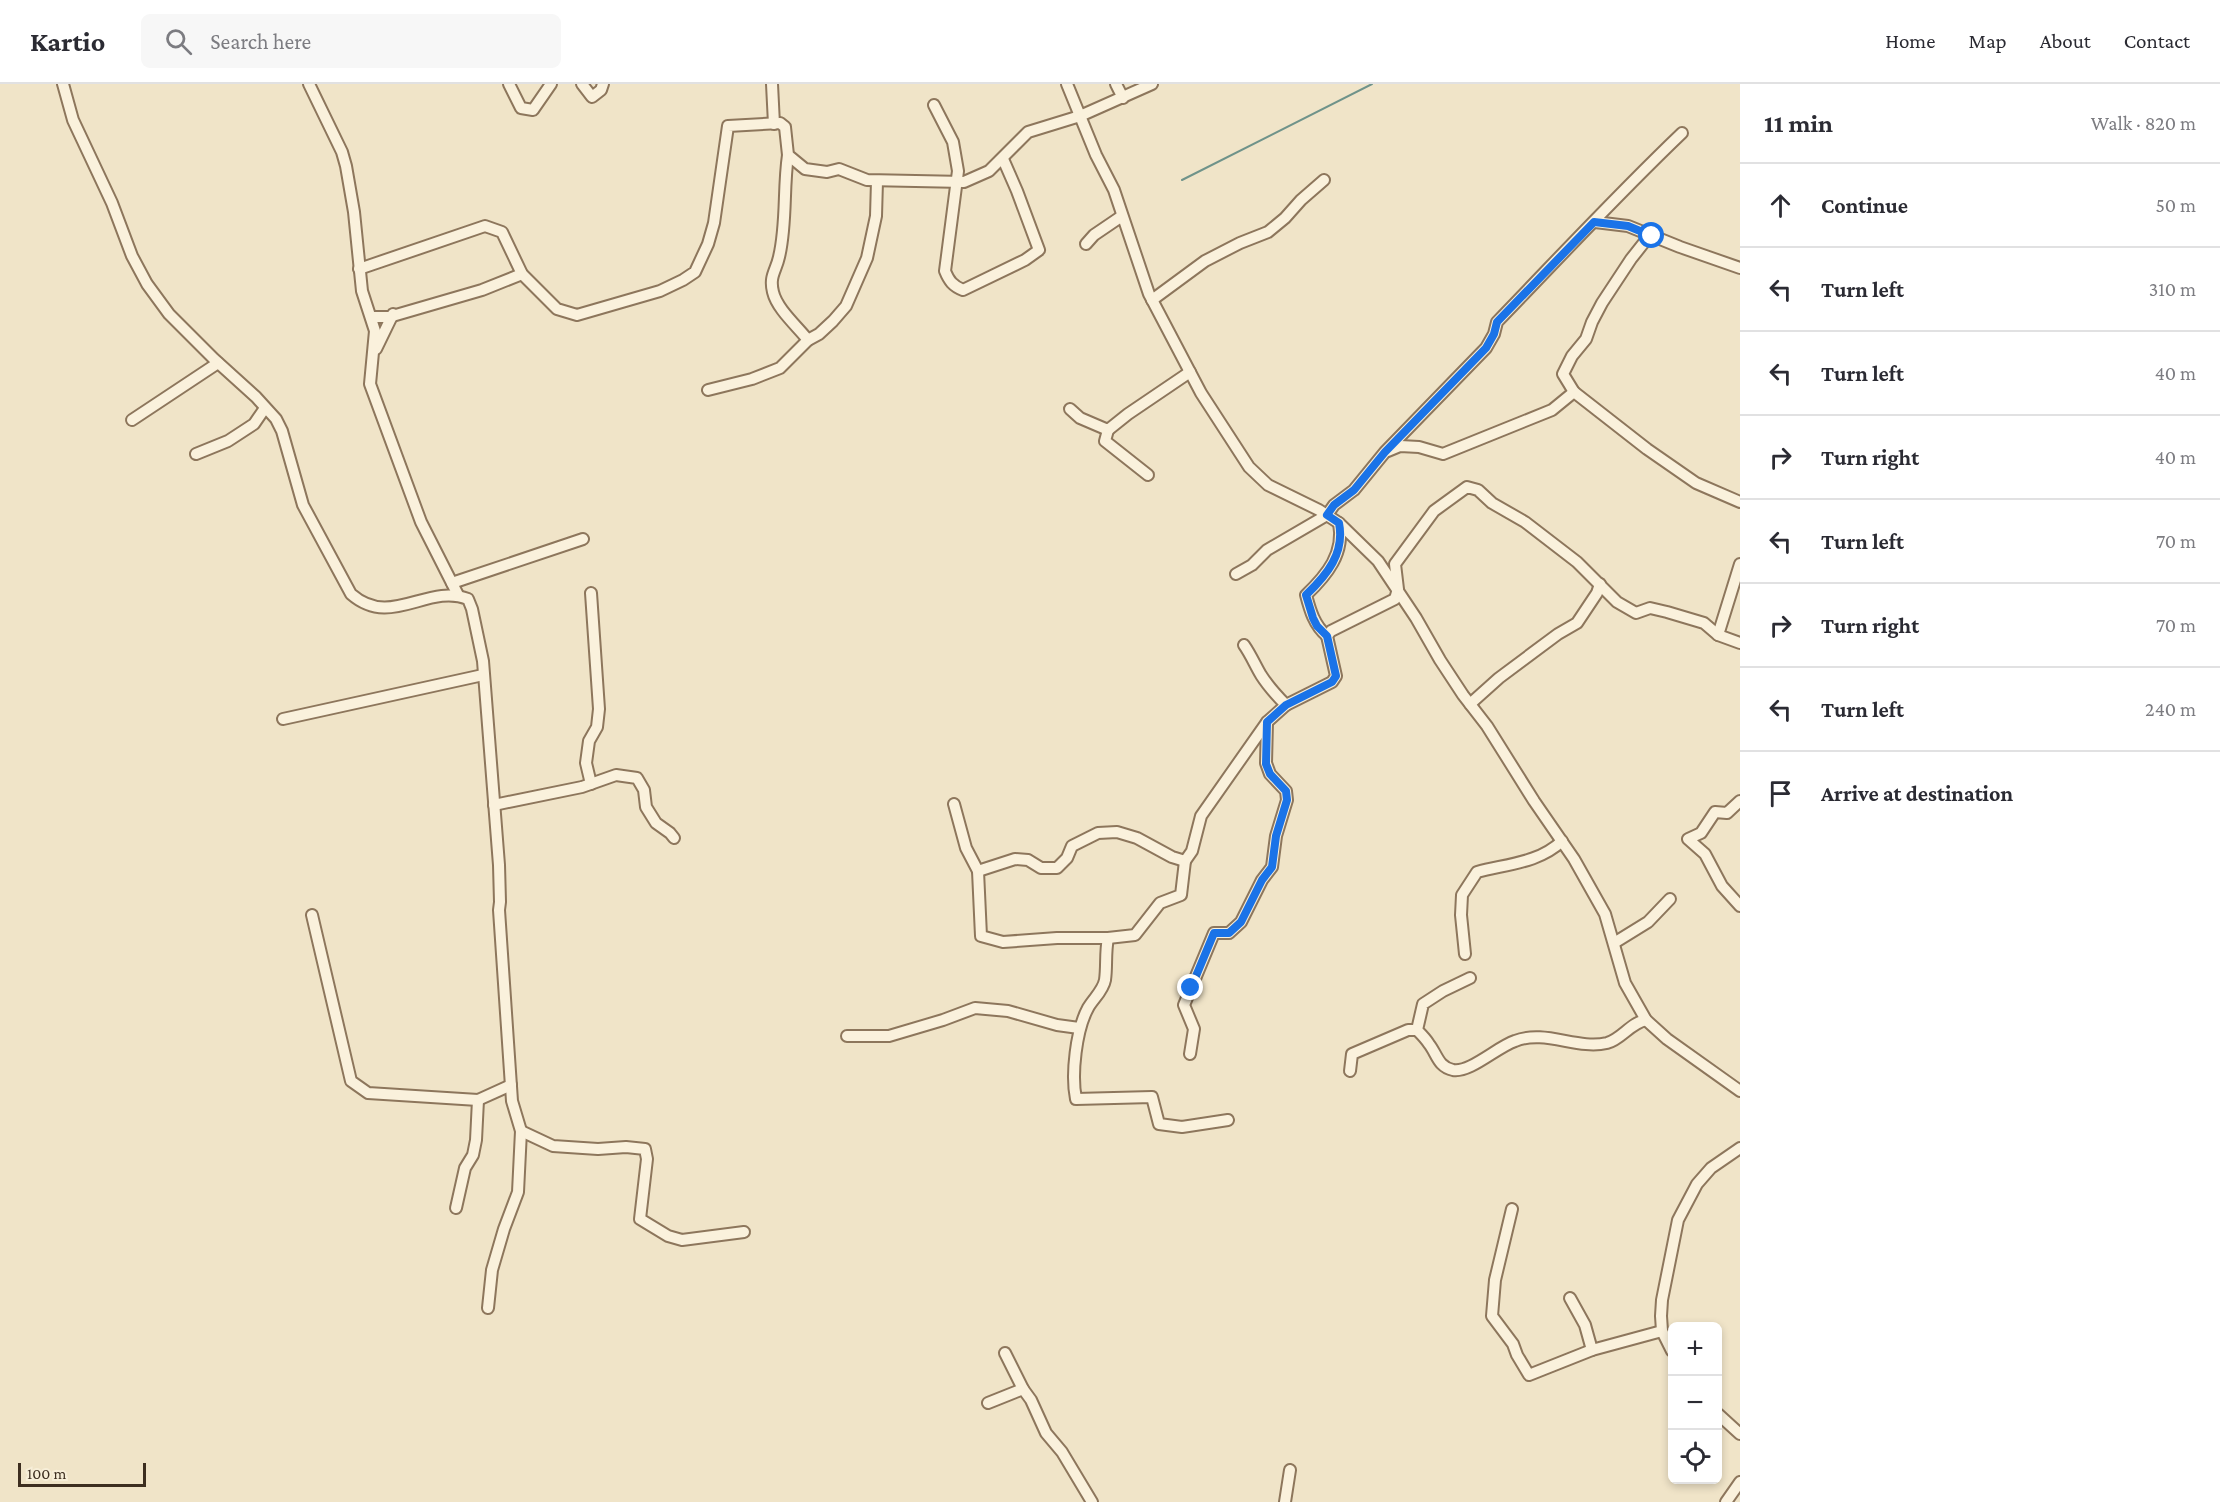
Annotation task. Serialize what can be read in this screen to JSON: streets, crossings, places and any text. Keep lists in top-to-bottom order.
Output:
{
  "scale_bar": "100 m",
  "page": {
    "header": "Kartio",
    "search": "Search here",
    "nav": [
      "Home",
      "Map",
      "About",
      "Contact"
    ],
    "heading": ["11 min", "Walk · 820 m"],
    "list": [
      ["Continue", "50 m"],
      ["Turn left", "310 m"],
      ["Turn left", "40 m"],
      ["Turn right", "40 m"],
      ["Turn left", "70 m"],
      ["Turn right", "70 m"],
      ["Turn left", "240 m"],
      "Arrive at destination"
    ],
    "map_buttons": ["+", "−"],
    "scale": "100 m"
  }
}
